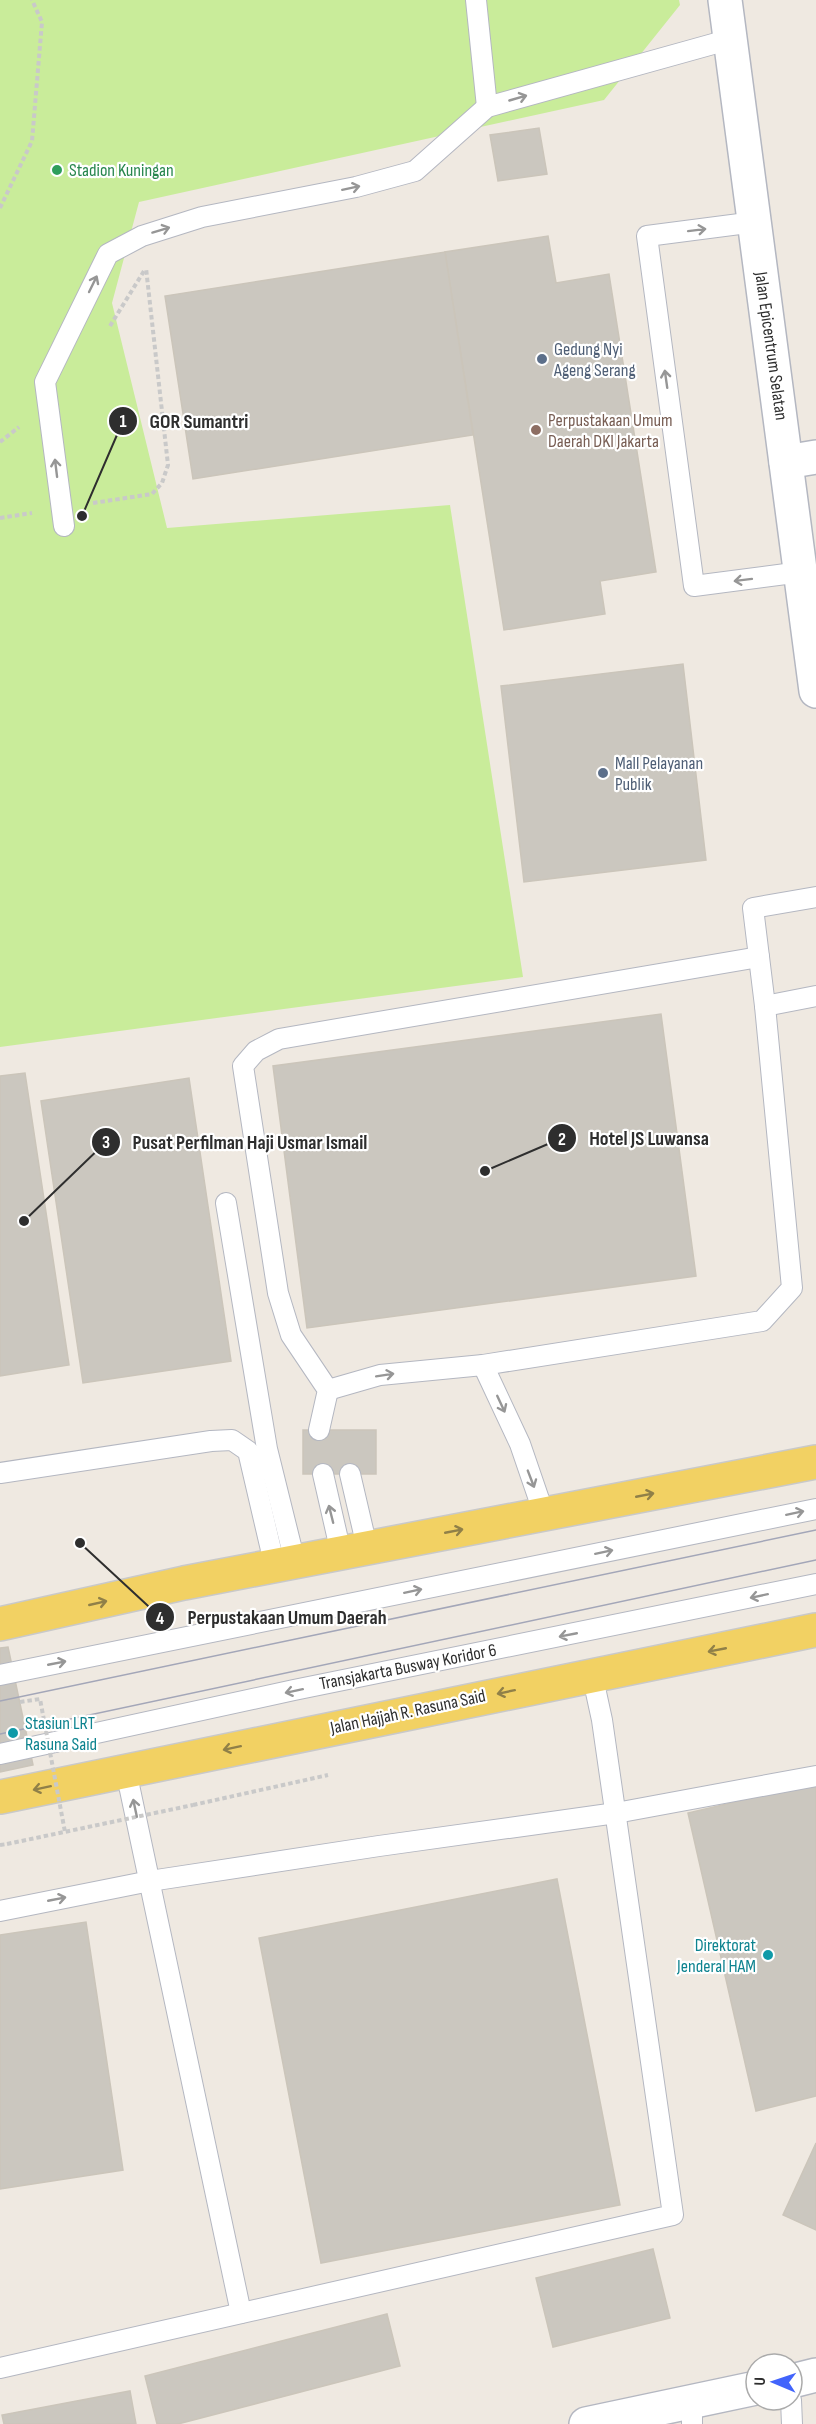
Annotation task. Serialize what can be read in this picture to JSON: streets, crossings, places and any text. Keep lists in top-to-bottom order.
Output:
{
  "streets": {
    "main road": ["Jalan Hajjah R. Rasuna Said"],
    "street": ["Jalan Epicentrum Selatan"],
    "lane": ["Transjakarta Busway Koridor 6"]
  },
  "places": [
    "Stadion Kuningan",
    "Gedung Nyi Ageng Serang",
    "Perpustakaan Umum Daerah DKI Jakarta",
    "GOR Sumantri",
    "Mall Pelayanan Publik",
    "Hotel JS Luwansa",
    "Pusat Perfilman Haji Usmar Ismail",
    "Perpustakaan Umum Daerah",
    "Stasiun LRT Rasuna Said",
    "Direktorat Jenderal HAM"
  ],
  "north": "left"
}
